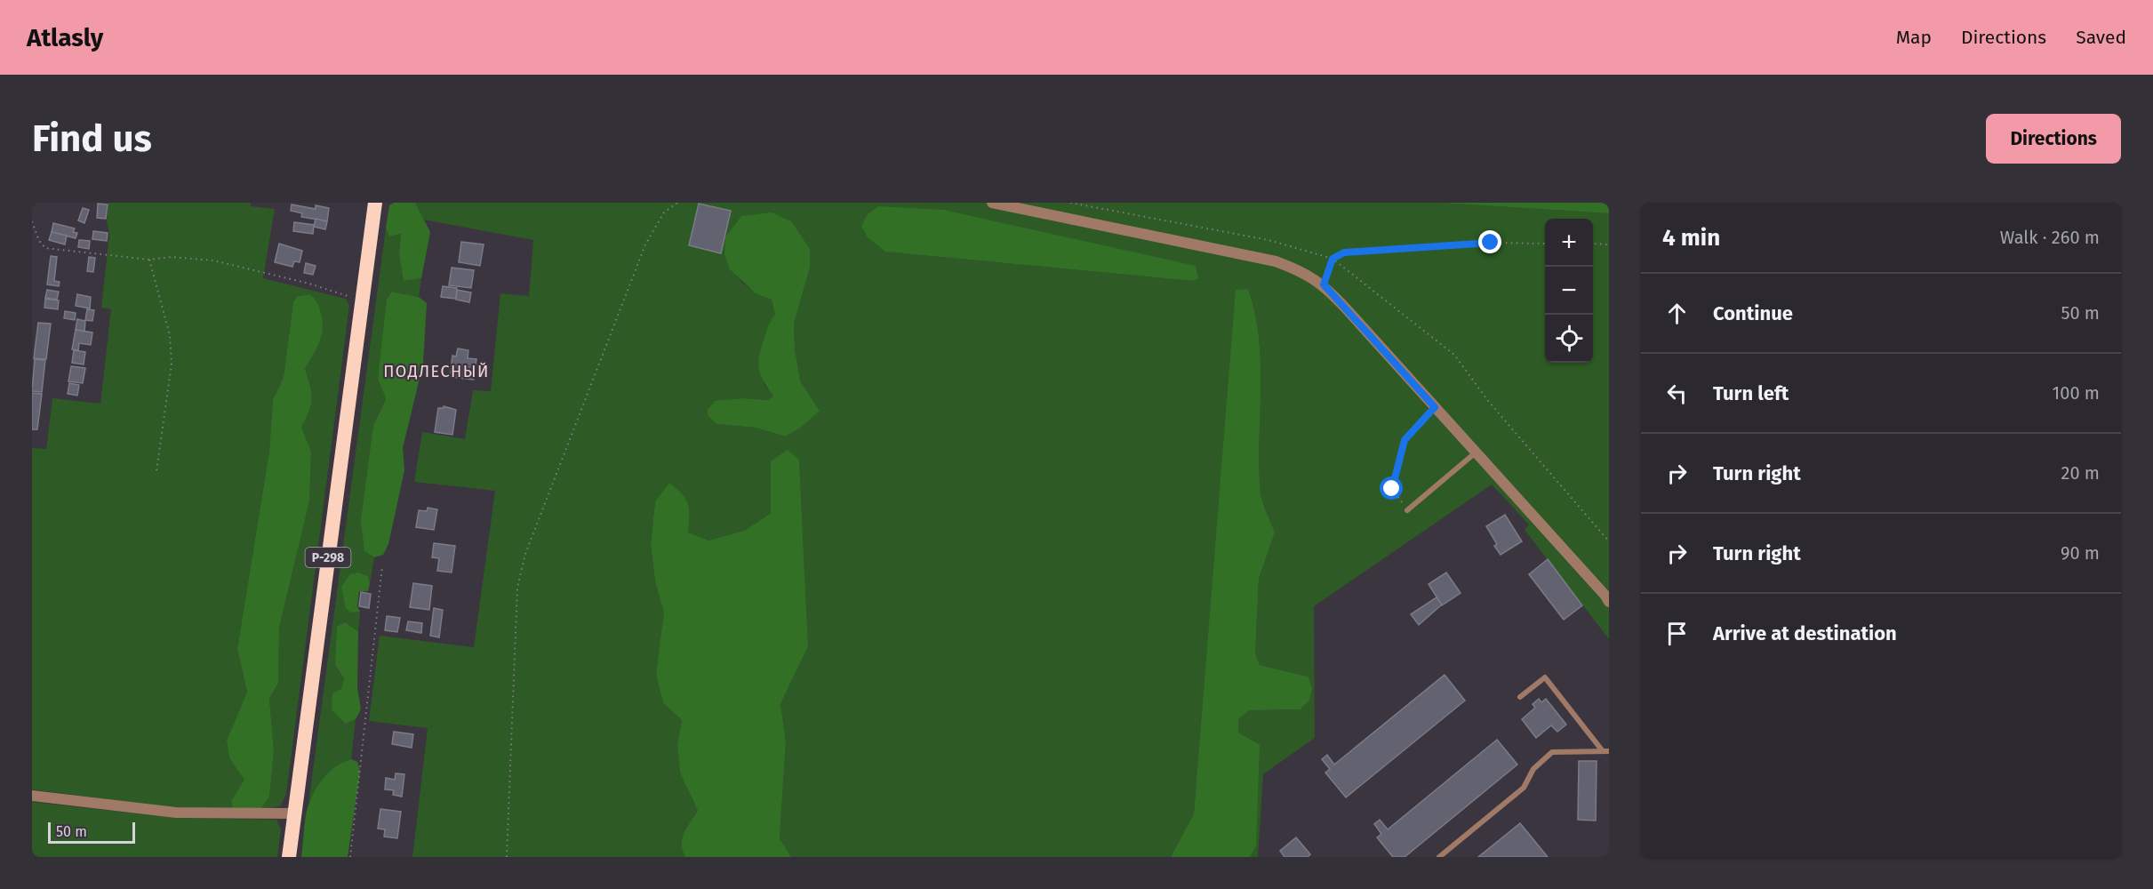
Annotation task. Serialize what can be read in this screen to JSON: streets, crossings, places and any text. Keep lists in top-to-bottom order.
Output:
{
  "streets": {
    "highway": ["Р-298"]
  },
  "districts": ["ПОДЛЕСНЫЙ"],
  "scale_bar": "50 m",
  "page": {
    "header": "Atlasly",
    "nav": ["Map", "Directions", "Saved"],
    "buttons": "Directions",
    "title": "Find us",
    "heading": ["4 min", "Walk · 260 m"],
    "map_buttons": ["+", "−"],
    "list": [
      ["Continue", "50 m"],
      ["Turn left", "100 m"],
      ["Turn right", "20 m"],
      ["Turn right", "90 m"],
      "Arrive at destination"
    ],
    "scale": "50 m"
  }
}
